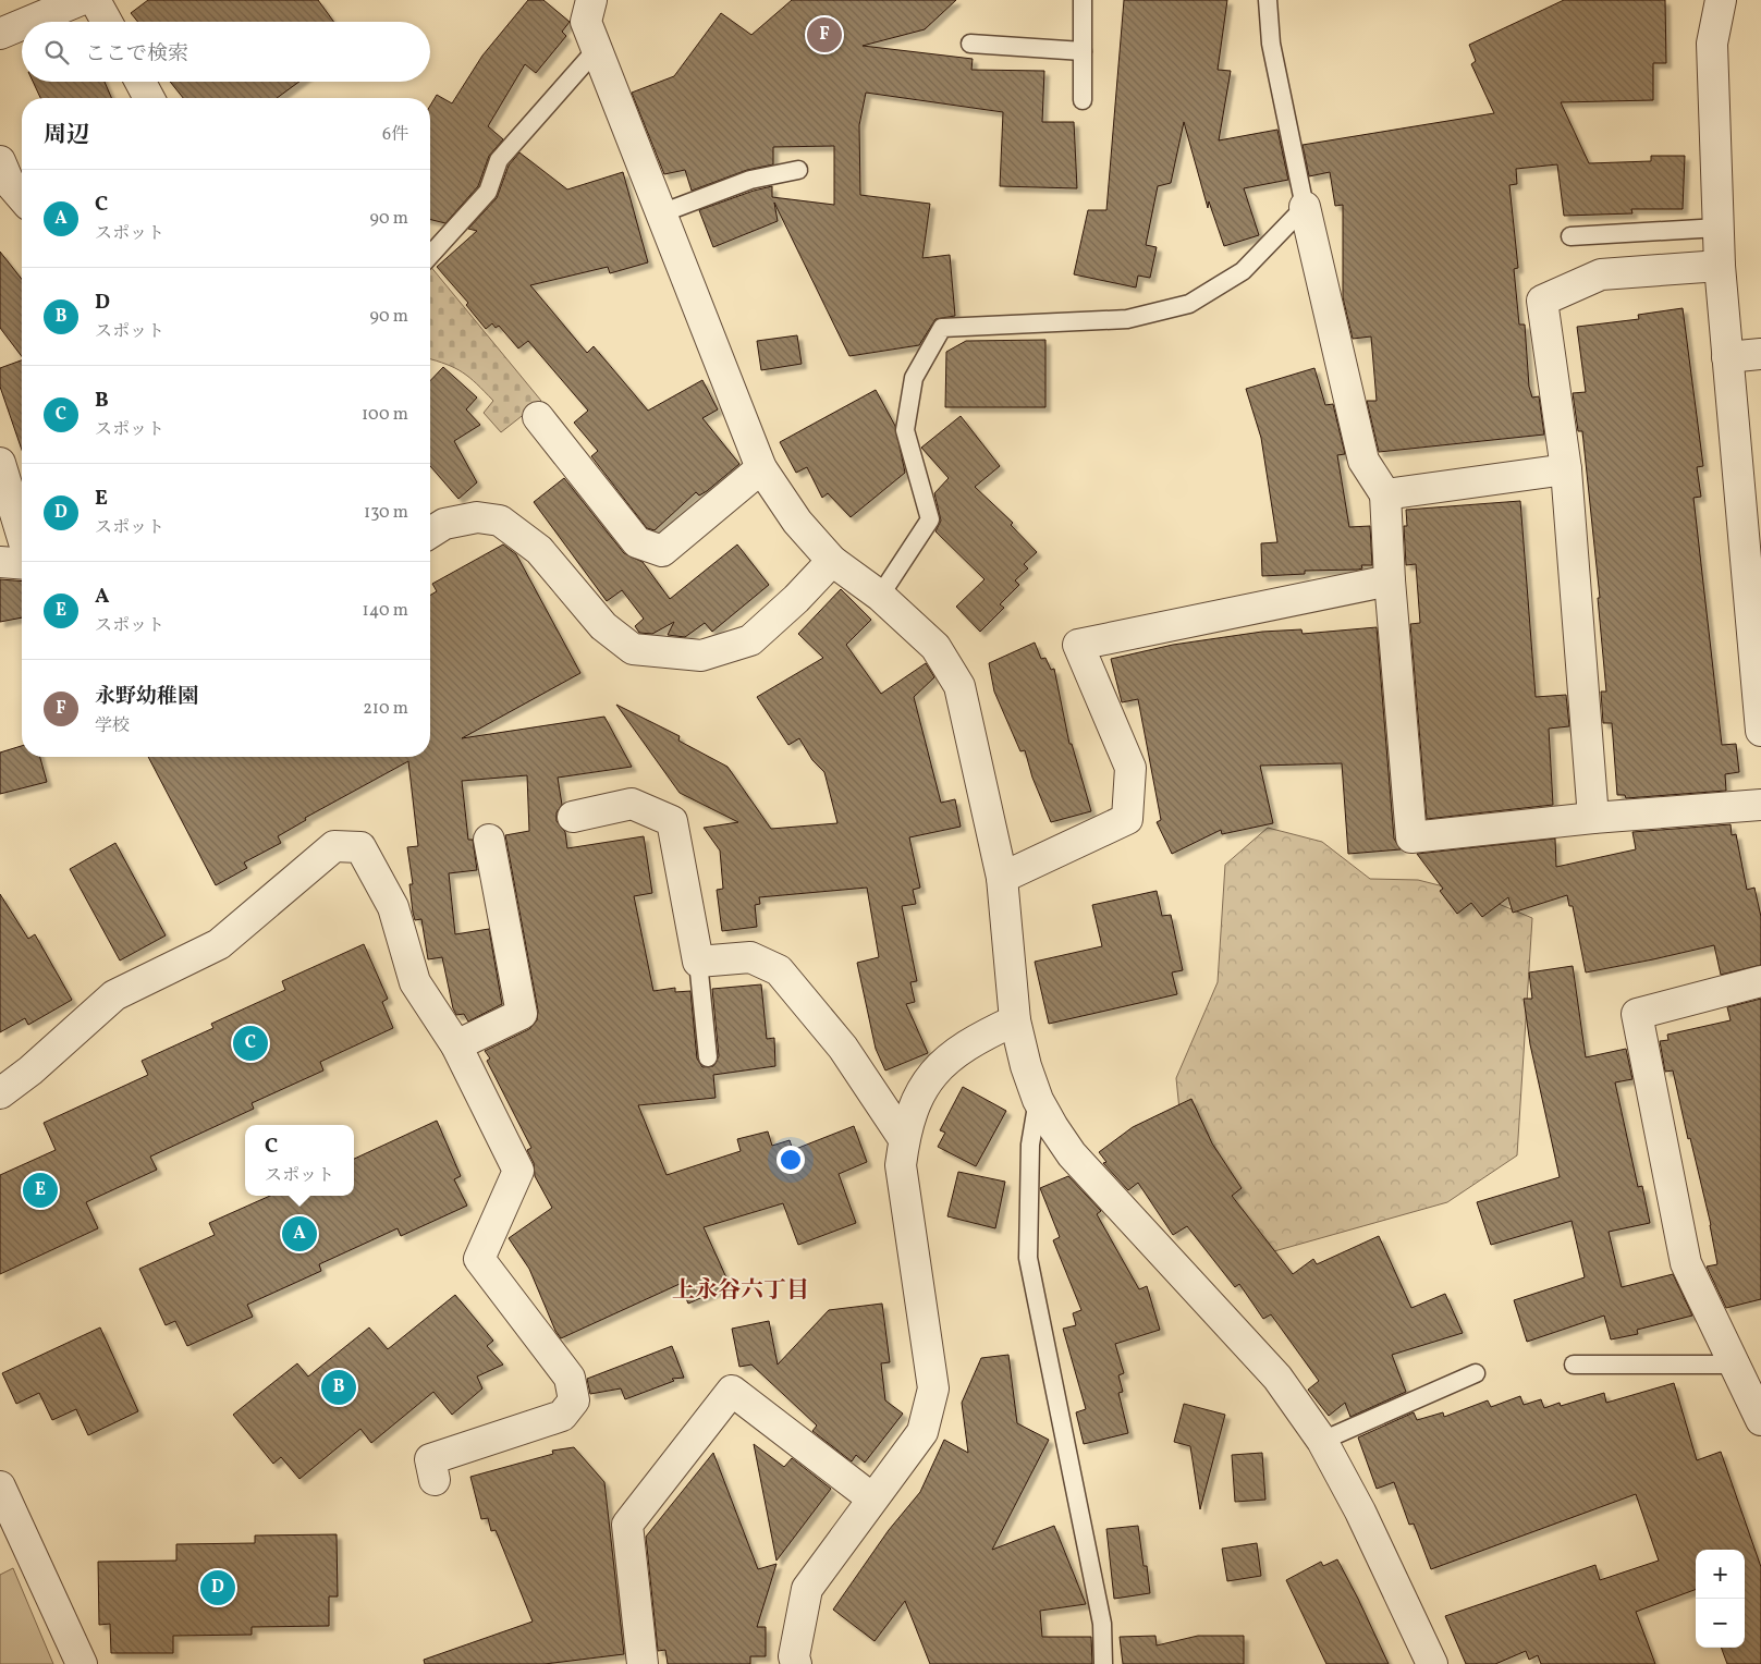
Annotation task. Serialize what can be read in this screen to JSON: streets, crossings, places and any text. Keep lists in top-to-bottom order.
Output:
{
  "districts": ["上永谷六丁目"],
  "page": {
    "pins": [
      "F",
      "C",
      "E",
      "A",
      "B",
      "D"
    ],
    "search": "ここで検索",
    "heading": ["周辺", "6件"],
    "list": [
      {
        "mark": "A",
        "name": "C",
        "note": "スポット",
        "value": "90 m"
      },
      {
        "mark": "B",
        "name": "D",
        "note": "スポット",
        "value": "90 m"
      },
      {
        "mark": "C",
        "name": "B",
        "note": "スポット",
        "value": "100 m"
      },
      {
        "mark": "D",
        "name": "E",
        "note": "スポット",
        "value": "130 m"
      },
      {
        "mark": "E",
        "name": "A",
        "note": "スポット",
        "value": "140 m"
      },
      {
        "mark": "F",
        "name": "永野幼稚園",
        "note": "学校",
        "value": "210 m"
      }
    ],
    "popup": ["C", "スポット"],
    "map_buttons": ["+", "−"]
  }
}
